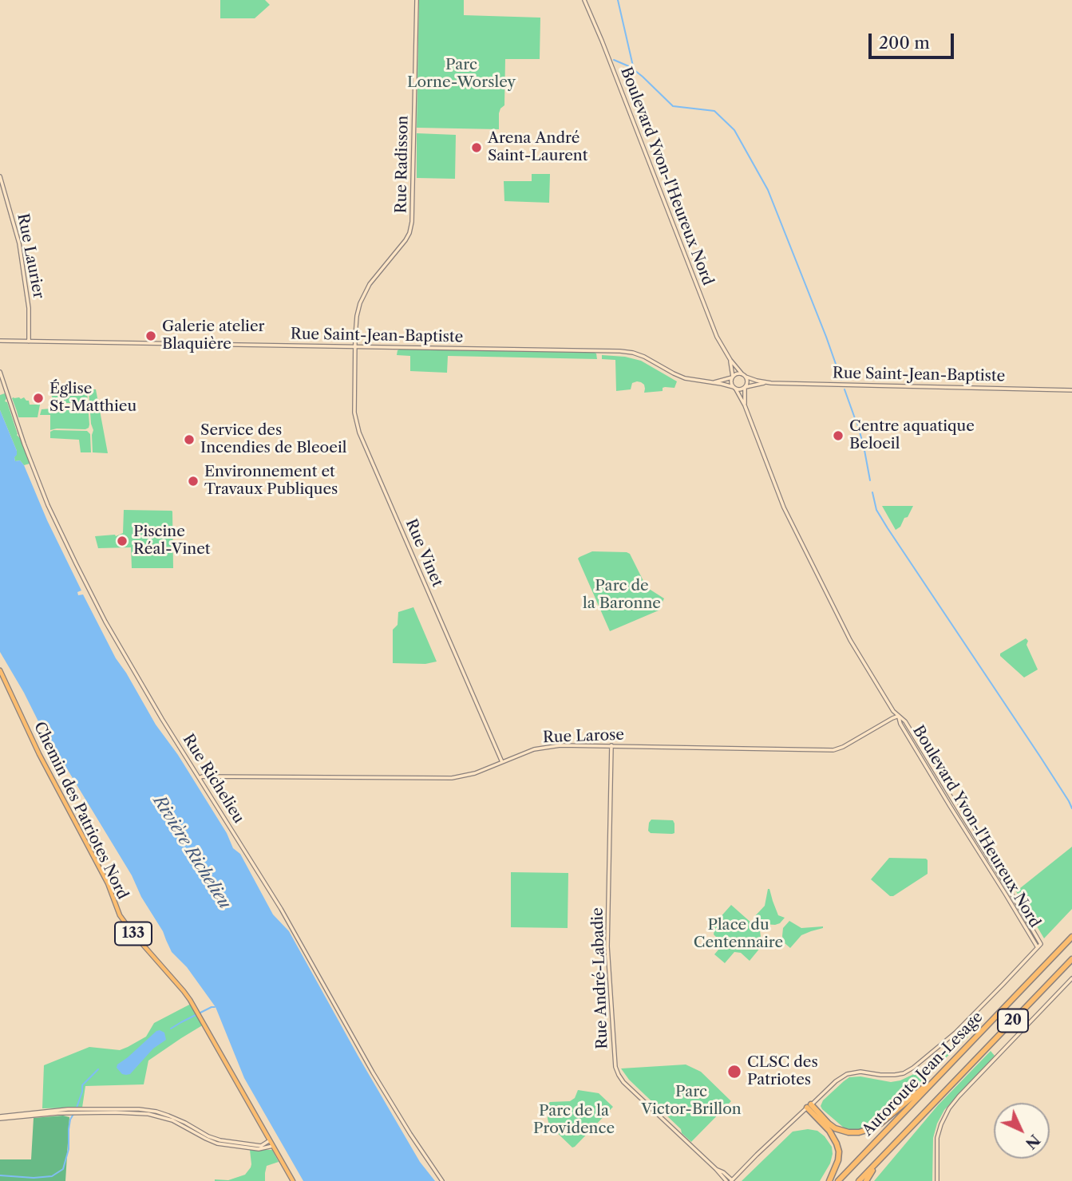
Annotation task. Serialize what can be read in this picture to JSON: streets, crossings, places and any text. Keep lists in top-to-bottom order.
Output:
{
  "streets": {
    "highway": ["20", "Autoroute Jean-Lesage"],
    "main road": ["Chemin des Patriotes Nord", "133"],
    "street": [
      "Rue Radisson",
      "Boulevard Yvon-l'Heureux Nord",
      "Rue Laurier",
      "Rue Saint-Jean-Baptiste",
      "Rue Vinet",
      "Rue Larose",
      "Rue Richelieu",
      "Rue André-Labadie"
    ]
  },
  "crossings": [
    ["Rue Radisson", "Rue Saint-Jean-Baptiste"],
    ["Rue Radisson", "Rue Vinet"],
    ["Boulevard Yvon-l'Heureux Nord", "Rue Saint-Jean-Baptiste"],
    ["Boulevard Yvon-l'Heureux Nord", "Rue Larose"],
    ["Rue Laurier", "Rue Saint-Jean-Baptiste"],
    ["Rue Saint-Jean-Baptiste", "Rue Vinet"],
    ["Rue Vinet", "Rue Larose"],
    ["Rue Larose", "Rue Richelieu"],
    ["Rue Larose", "Rue André-Labadie"]
  ],
  "water": ["Rivière Richelieu"],
  "parks": [
    "Parc Lorne-Worsley",
    "Parc de la Baronne",
    "Place du Centennaire",
    "Parc Victor-Brillon",
    "Parc de la Providence"
  ],
  "places": [
    "Arena André Saint-Laurent",
    "Galerie atelier Blaquière",
    "Église St-Matthieu",
    "Centre aquatique Beloeil",
    "Service des Incendies de Bleoeil",
    "Environnement et Travaux Publiques",
    "Piscine Réal-Vinet",
    "CLSC des Patriotes"
  ],
  "scale_bar": "200 m",
  "north": "bottom right"
}
